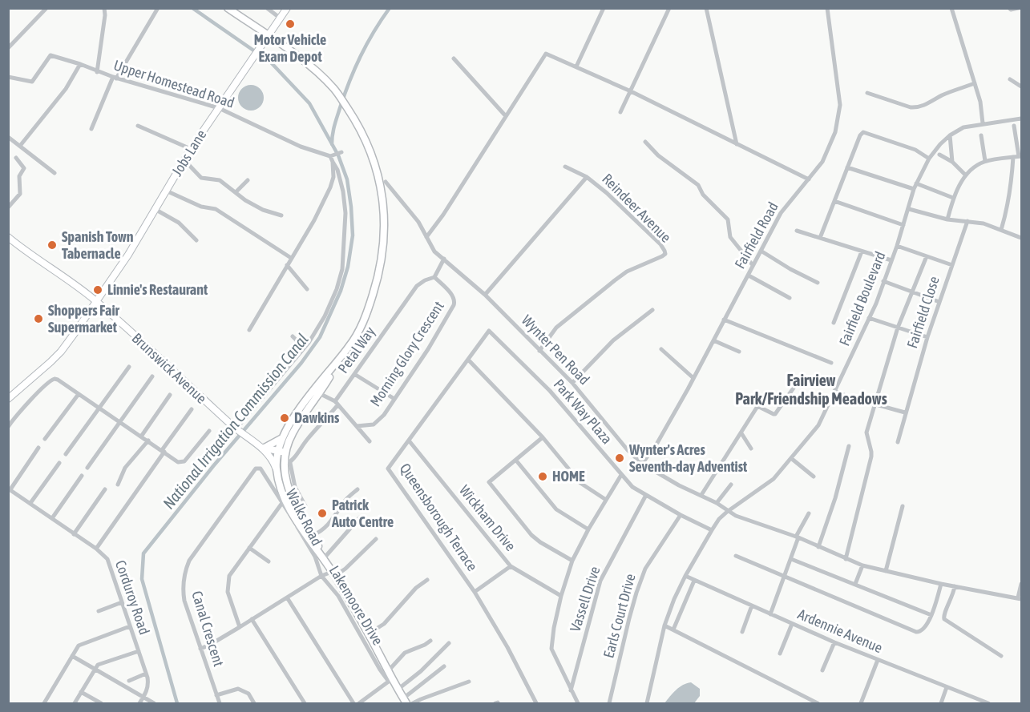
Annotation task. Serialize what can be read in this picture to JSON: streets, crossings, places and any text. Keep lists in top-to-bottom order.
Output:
{
  "streets": {
    "main road": ["Walks Road"],
    "street": [
      "Upper Homestead Road",
      "Jobs Lane",
      "Reindeer Avenue",
      "Fairfield Road",
      "Fairfield Boulevard",
      "Fairfield Close",
      "Petal Way",
      "Wynter Pen Road",
      "Morning Glory Crescent",
      "Brunswick Avenue",
      "Park Way Plaza",
      "Queensborough Terrace",
      "Wickham Drive",
      "Corduroy Road",
      "Vassell Drive",
      "Lakemoore Drive",
      "Earls Court Drive",
      "Canal Crescent",
      "Ardennie Avenue"
    ]
  },
  "crossings": [
    ["Upper Homestead Road", "Jobs Lane"],
    ["Jobs Lane", "Brunswick Avenue"],
    ["Reindeer Avenue", "Wynter Pen Road"],
    ["Fairfield Road", "Wynter Pen Road"],
    ["Fairfield Boulevard", "Wynter Pen Road"],
    ["Fairfield Boulevard", "Park Way Plaza"],
    ["Fairfield Boulevard", "Ardennie Avenue"],
    ["Petal Way", "Morning Glory Crescent"],
    ["Petal Way", "Walks Road"],
    ["Wynter Pen Road", "Morning Glory Crescent"],
    ["Brunswick Avenue", "Walks Road"],
    ["Park Way Plaza", "Queensborough Terrace"],
    ["Park Way Plaza", "Vassell Drive"],
    ["Park Way Plaza", "Earls Court Drive"],
    ["Walks Road", "Lakemoore Drive"],
    ["Queensborough Terrace", "Wickham Drive"],
    ["Lakemoore Drive", "Canal Crescent"]
  ],
  "districts": ["Fairview Park/Friendship Meadows"],
  "water": ["National Irrigation Commission Canal"],
  "places": [
    "Motor Vehicle Exam Depot",
    "Spanish Town Tabernacle",
    "Linnie's Restaurant",
    "Shoppers Fair Supermarket",
    "Dawkins",
    "Wynter's Acres Seventh-day Adventist",
    "HOME",
    "Patrick Auto Centre"
  ]
}
